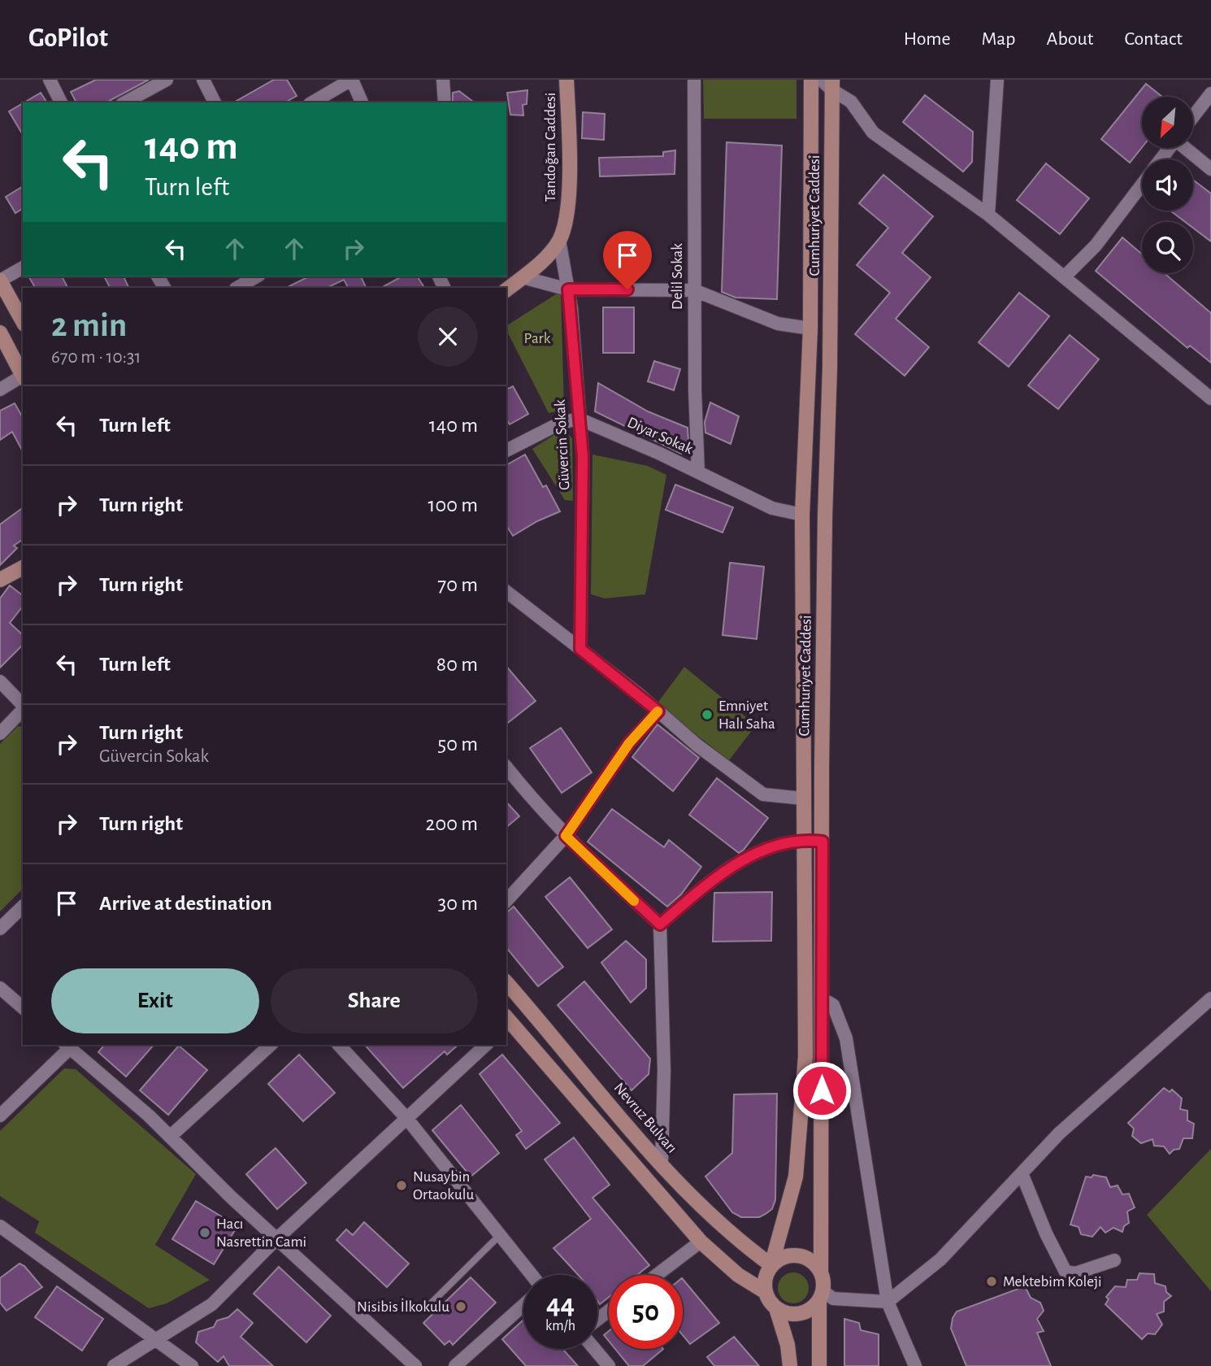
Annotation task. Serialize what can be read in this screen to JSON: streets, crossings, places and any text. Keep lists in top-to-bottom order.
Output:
{
  "streets": {
    "main road": ["Tandoğan Caddesi", "Cumhuriyet Caddesi", "Nevruz Bulvarı"],
    "street": ["Delil Sokak", "Diyar Sokak", "Güvercin Sokak"]
  },
  "crossings": [
    ["Tandoğan Caddesi", "Güvercin Sokak"],
    ["Cumhuriyet Caddesi", "Nevruz Bulvarı"],
    ["Delil Sokak", "Diyar Sokak"],
    ["Diyar Sokak", "Güvercin Sokak"]
  ],
  "parks": ["Park"],
  "places": [
    "Emniyet Halı Saha",
    "Nusaybin Ortaokulu",
    "Hacı Nasrettin Cami",
    "Mektebim Koleji",
    "Nisibis İlkokulu"
  ],
  "north": "bottom left",
  "page": {
    "header": "GoPilot",
    "nav": [
      "Home",
      "Map",
      "About",
      "Contact"
    ],
    "turn": ["140 m", "Turn left"],
    "heading": ["2 min", "670 m · 10:31"],
    "list": [
      {
        "name": "Turn left",
        "value": "140 m"
      },
      {
        "name": "Turn right",
        "value": "100 m"
      },
      {
        "name": "Turn right",
        "value": "70 m"
      },
      {
        "name": "Turn left",
        "value": "80 m"
      },
      {
        "name": "Turn right",
        "note": "Güvercin Sokak",
        "value": "50 m"
      },
      {
        "name": "Turn right",
        "value": "200 m"
      },
      {
        "name": "Arrive at destination",
        "value": "30 m"
      }
    ],
    "buttons": ["Exit", "Share"],
    "speed": "44 km/h",
    "limit": "50"
  }
}
